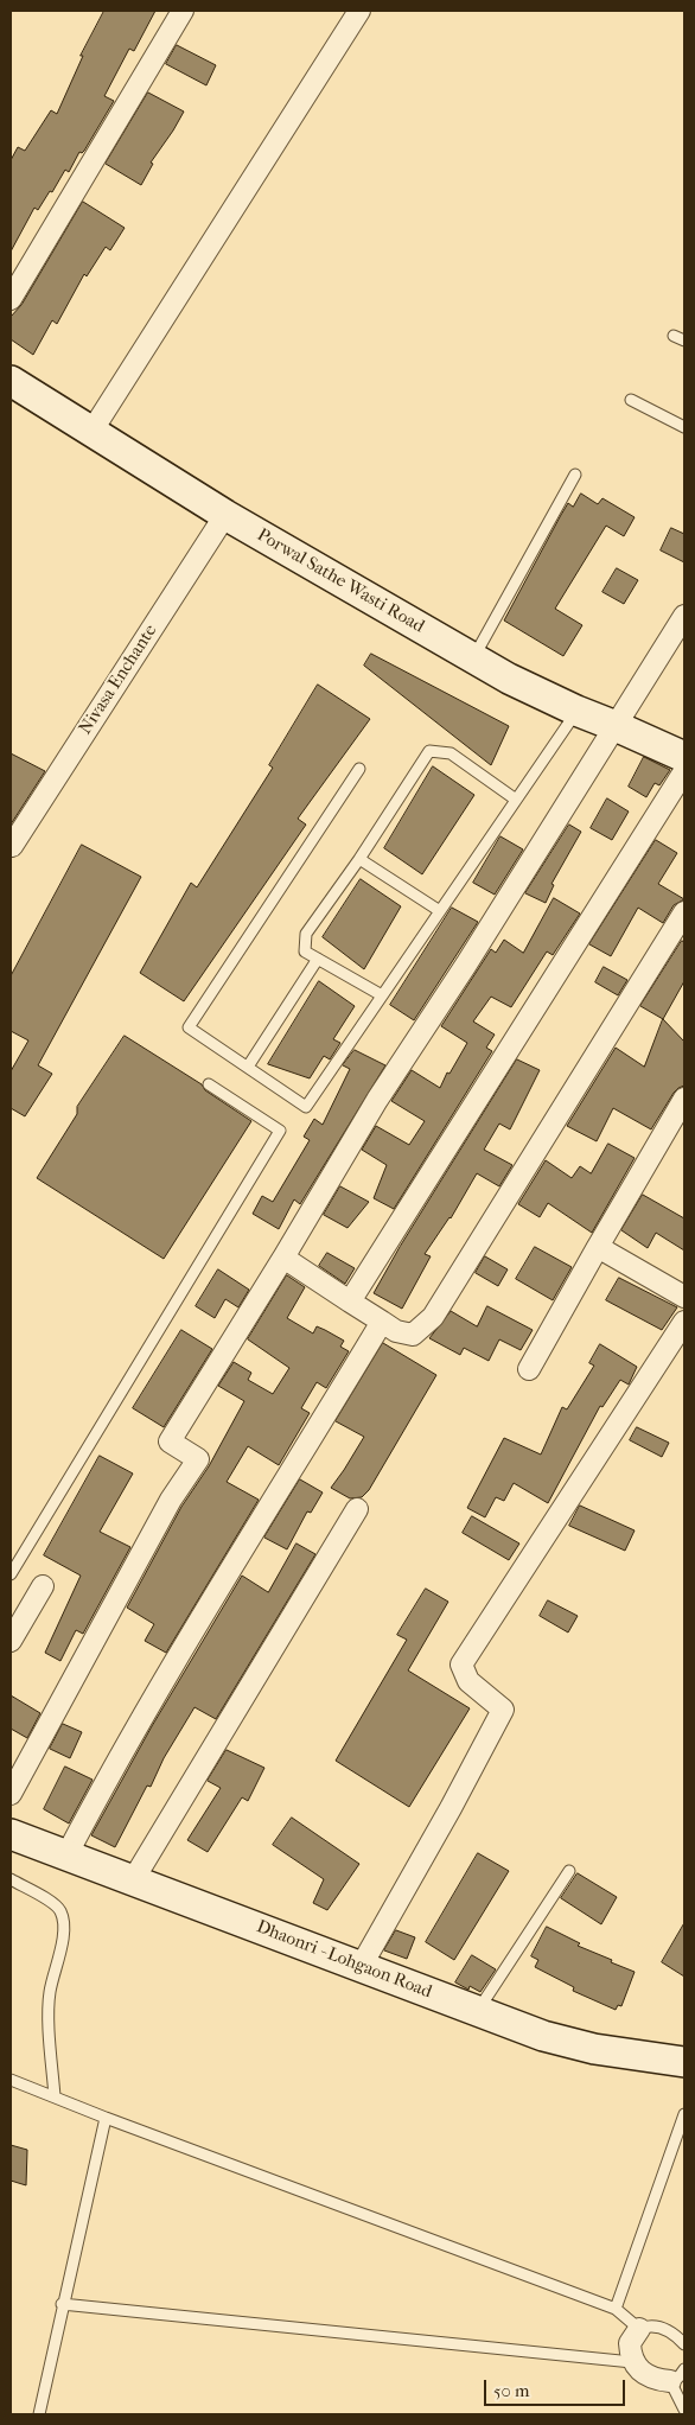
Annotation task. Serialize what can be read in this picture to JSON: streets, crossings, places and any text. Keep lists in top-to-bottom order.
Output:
{
  "streets": {
    "street": ["Porwal Sathe Wasti Road", "Nivasa Enchante", "Dhaonri - Lohgaon Road"]
  },
  "crossings": [
    ["Porwal Sathe Wasti Road", "Nivasa Enchante"]
  ],
  "scale_bar": "50 m"
}
